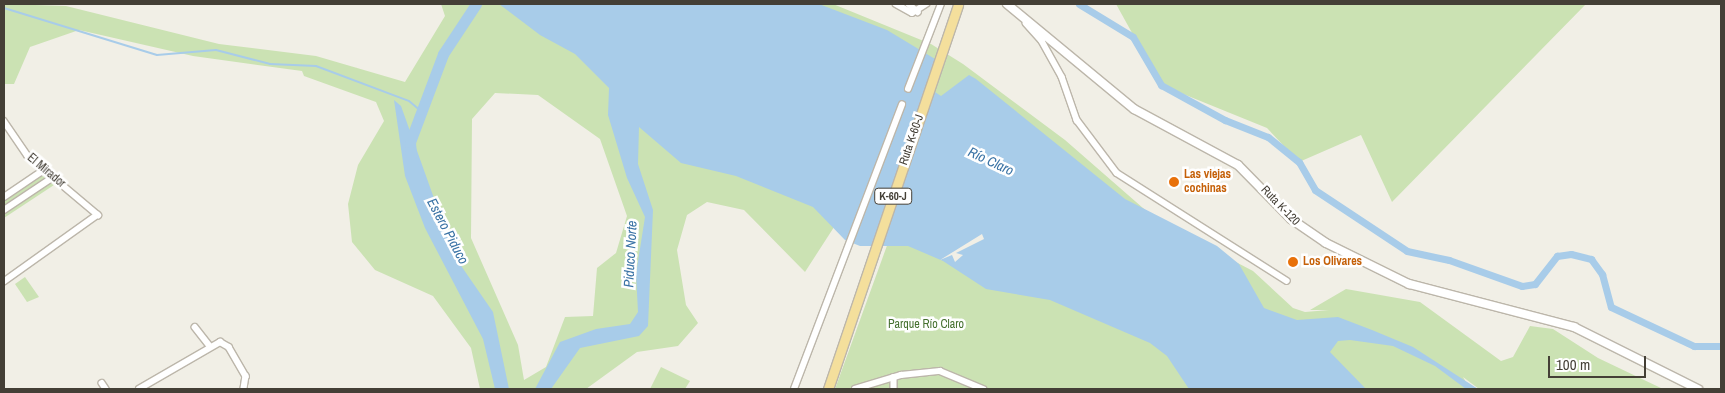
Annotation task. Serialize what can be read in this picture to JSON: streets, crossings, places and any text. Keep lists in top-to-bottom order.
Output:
{
  "streets": {
    "main road": ["Ruta K-60-J", "K-60-J"],
    "street": ["El Mirador", "Ruta K-120"]
  },
  "water": ["Río Claro", "Estero Piduco", "Piduco Norte"],
  "parks": ["Parque Río Claro"],
  "places": ["Las viejas cochinas", "Los Olivares"],
  "scale_bar": "100 m"
}
